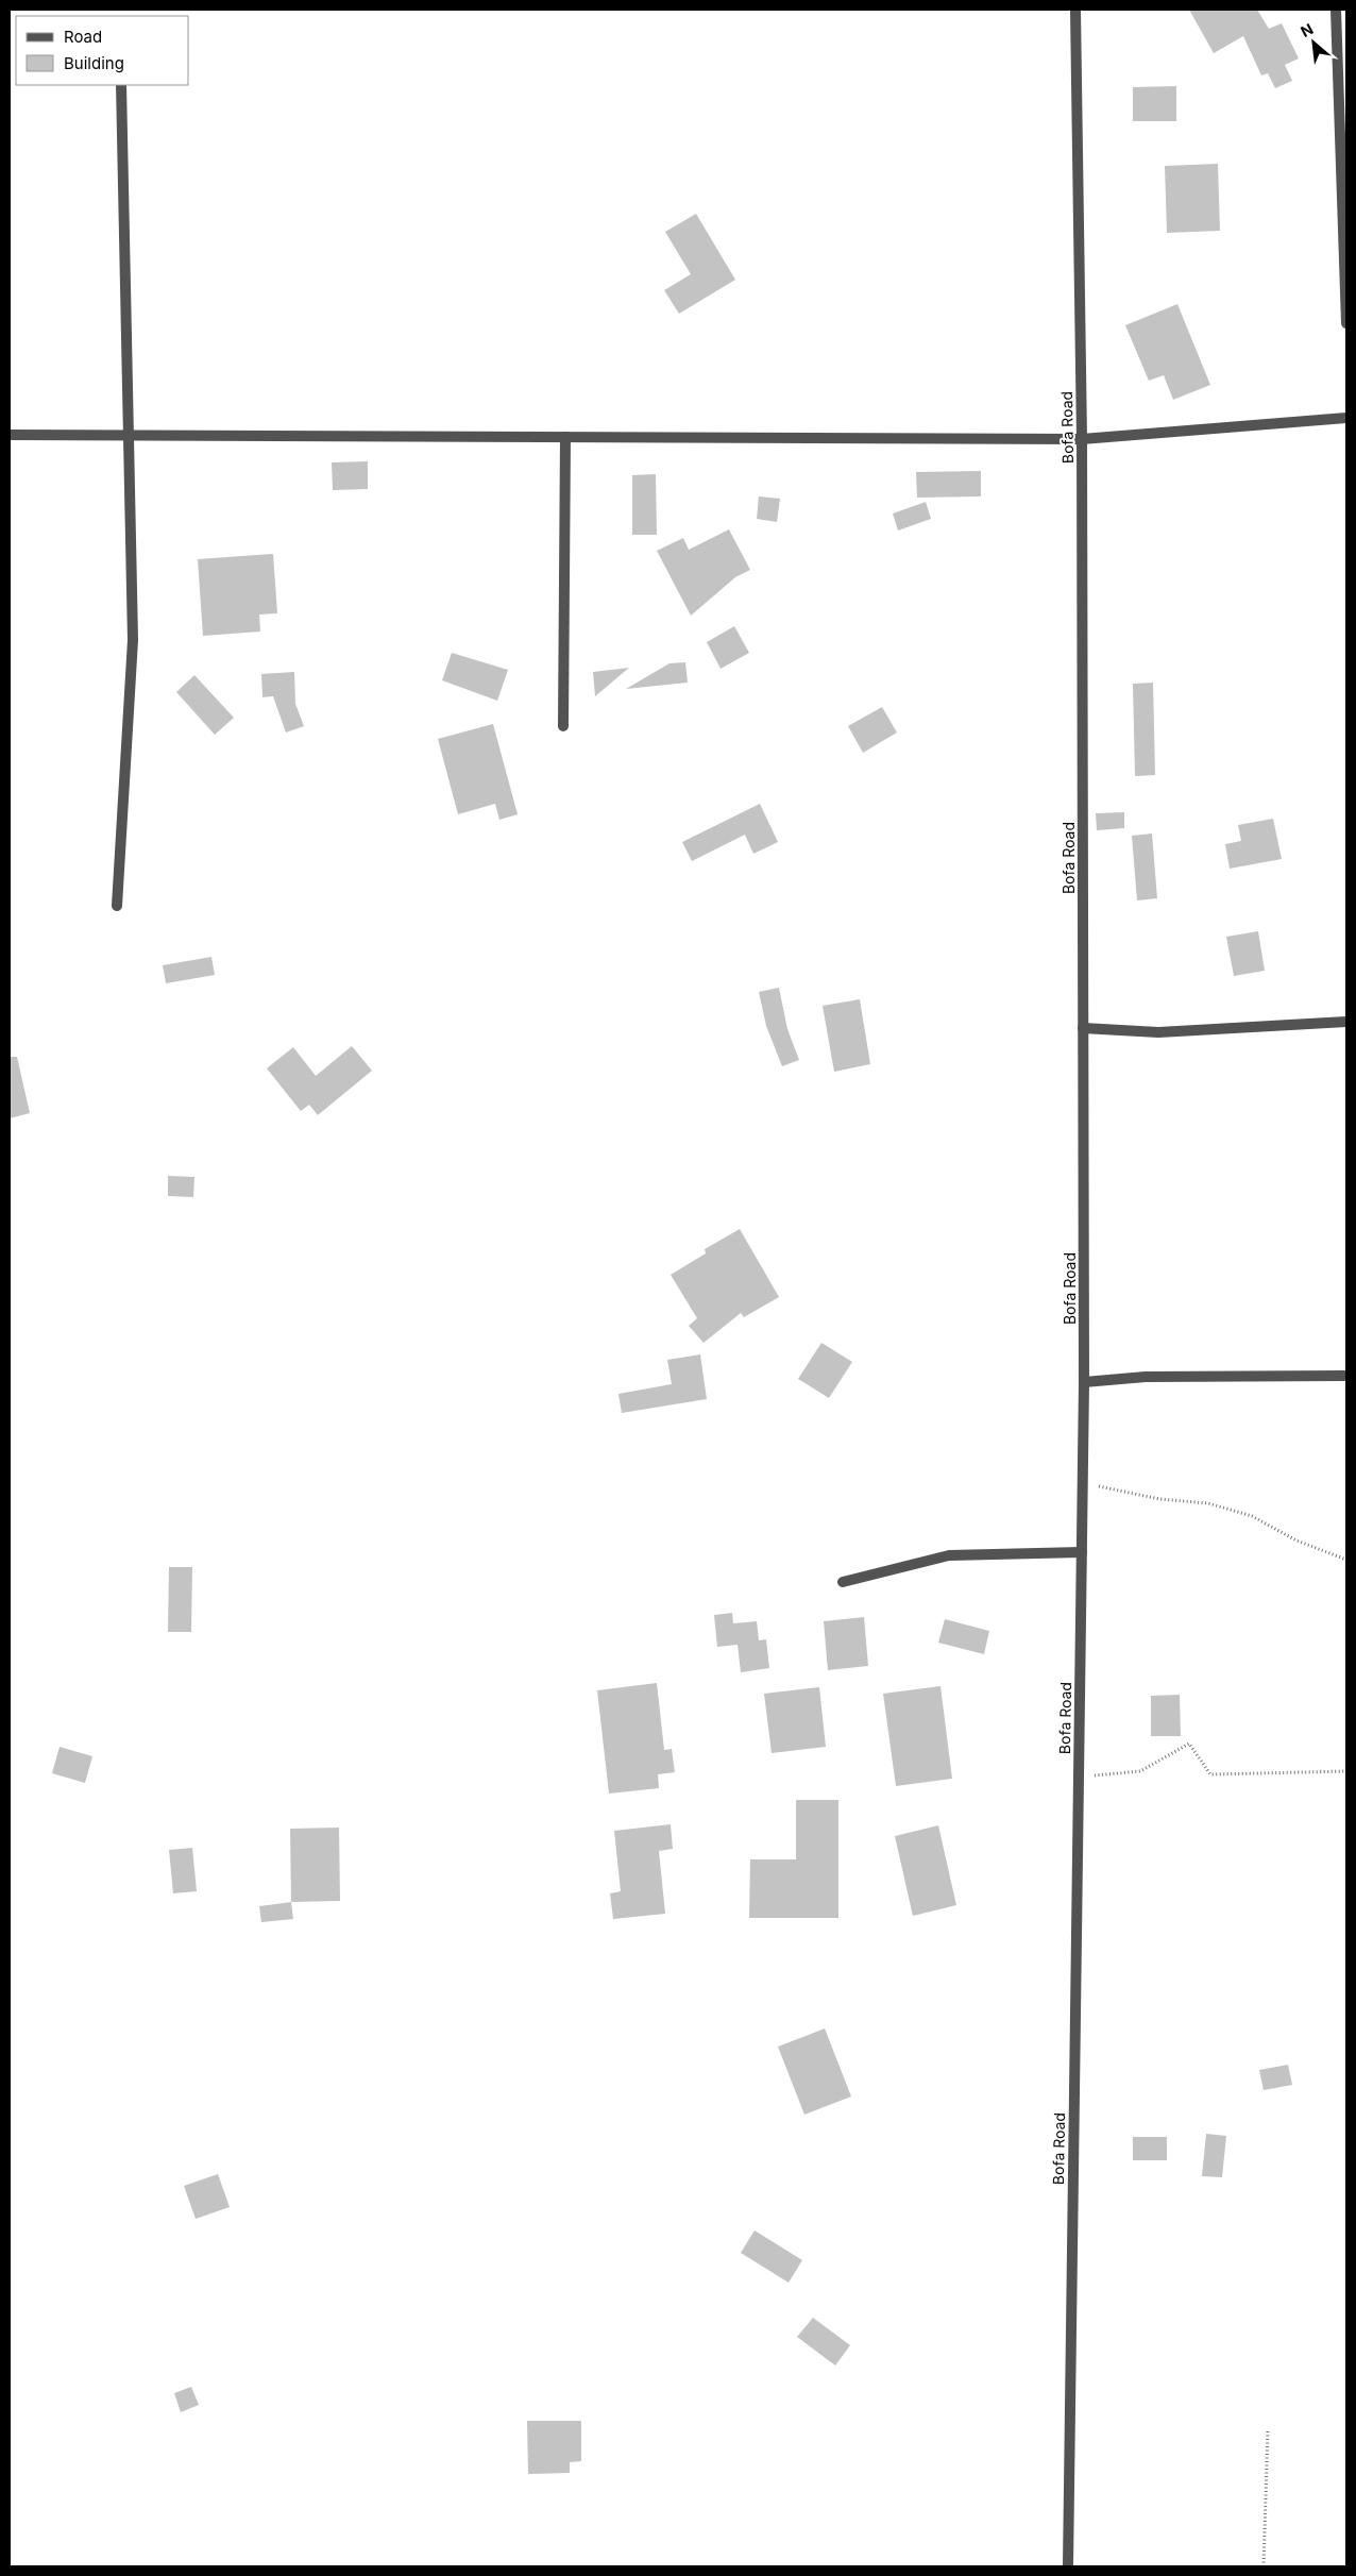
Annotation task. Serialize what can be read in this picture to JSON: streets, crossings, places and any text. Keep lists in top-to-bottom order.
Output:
{
  "streets": {
    "street": ["Bofa Road"]
  },
  "legend": ["Road", "Building"],
  "north": "top left"
}
